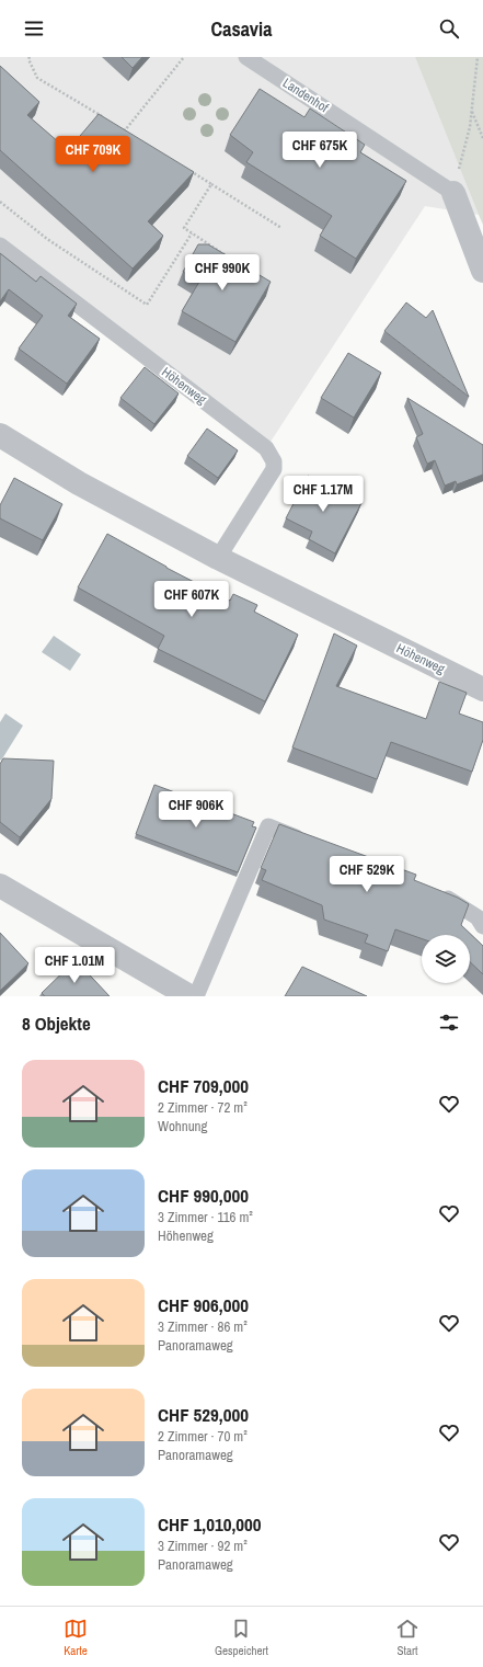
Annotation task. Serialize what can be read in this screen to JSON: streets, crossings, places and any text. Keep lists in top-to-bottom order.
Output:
{
  "streets": {
    "street": ["Höhenweg"],
    "lane": ["Landenhof"]
  },
  "page": {
    "header": "Casavia",
    "price": [
      "CHF 675K",
      "CHF 709K",
      "CHF 990K",
      "CHF 1.17M",
      "CHF 607K",
      "CHF 906K",
      "CHF 529K",
      "CHF 1.01M"
    ],
    "heading": "8 Objekte",
    "list": [
      {
        "name": "CHF 709,000",
        "note": "2 Zimmer · 72 m² · Wohnung"
      },
      {
        "name": "CHF 990,000",
        "note": "3 Zimmer · 116 m² · Höhenweg"
      },
      {
        "name": "CHF 906,000",
        "note": "3 Zimmer · 86 m² · Panoramaweg"
      },
      {
        "name": "CHF 529,000",
        "note": "2 Zimmer · 70 m² · Panoramaweg"
      },
      {
        "name": "CHF 1,010,000",
        "note": "3 Zimmer · 92 m² · Panoramaweg"
      }
    ],
    "tabs": ["Karte", "Gespeichert", "Start"]
  }
}
